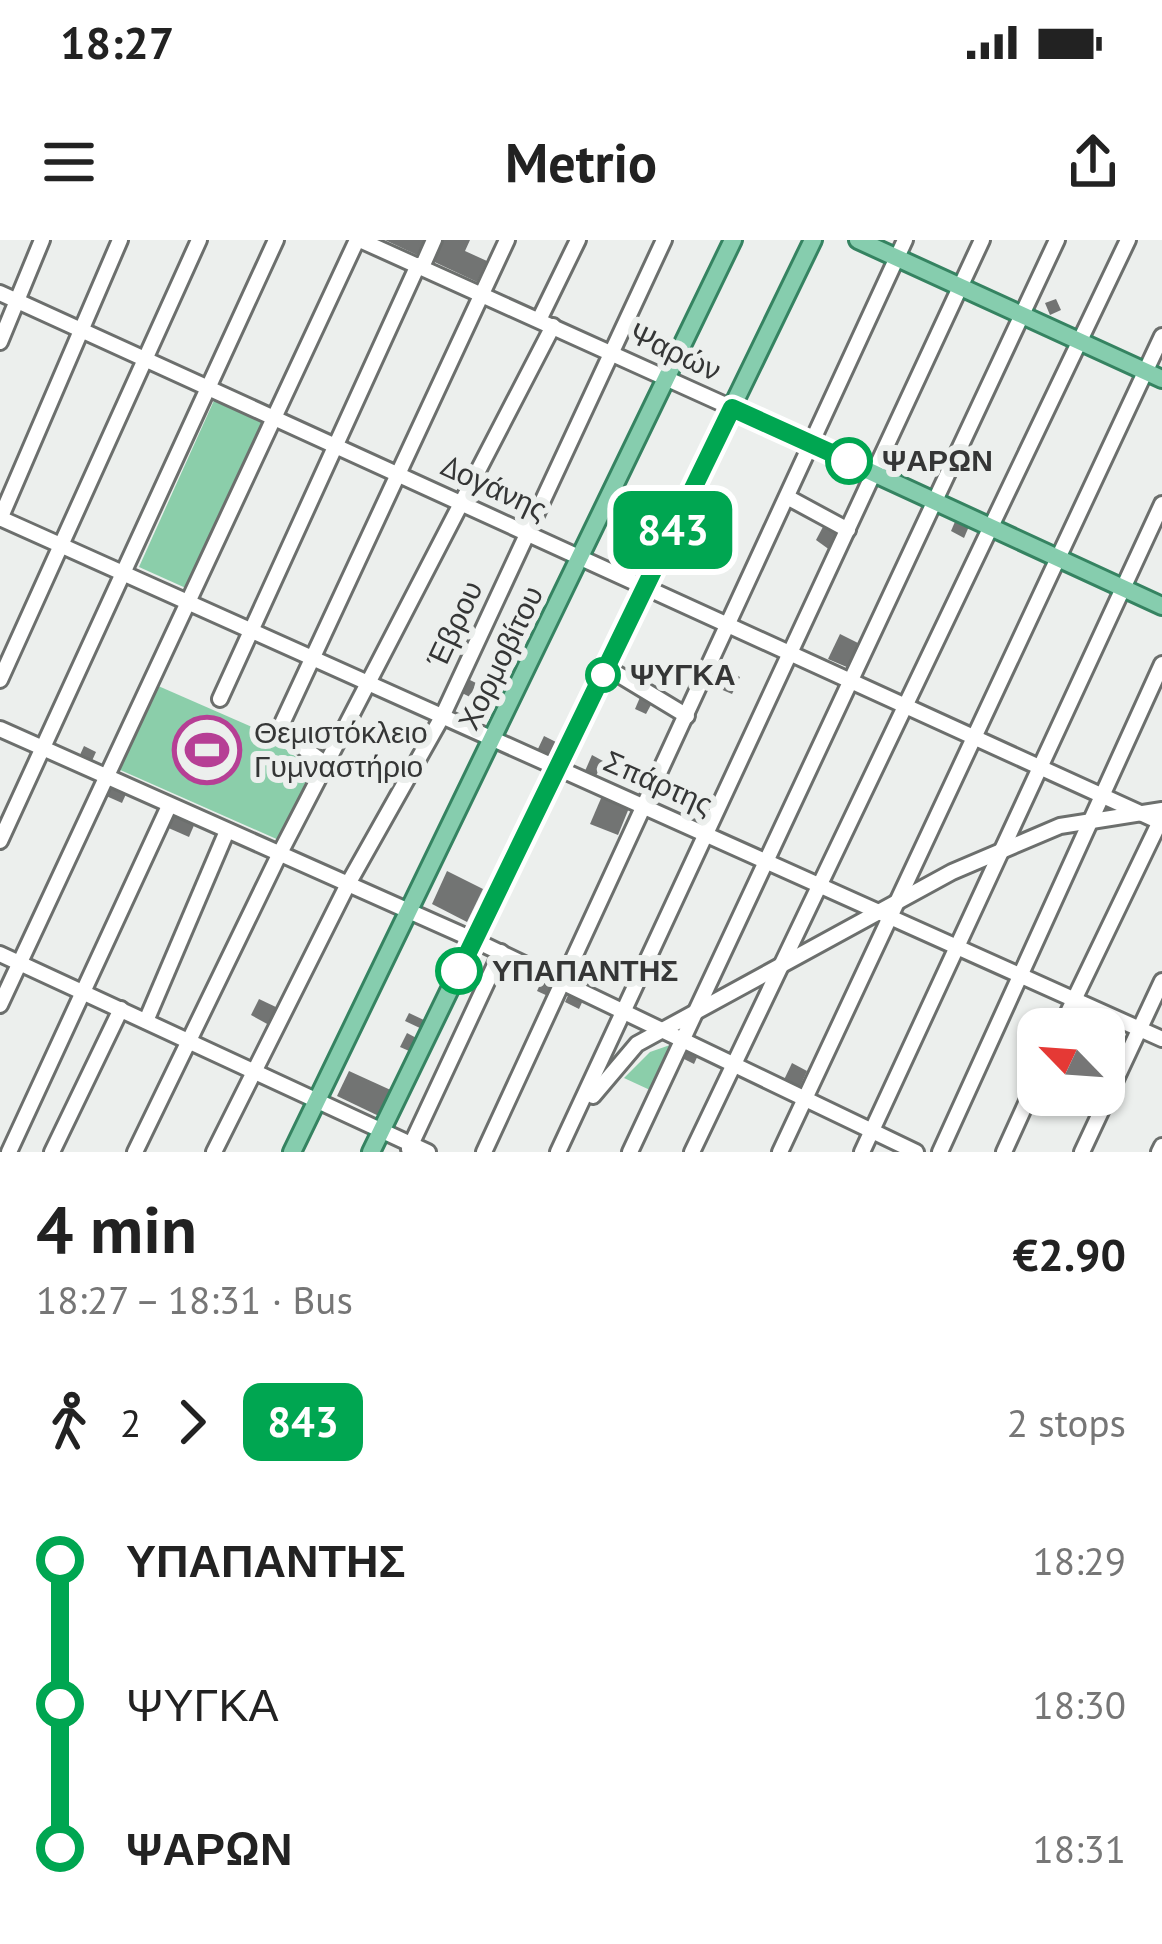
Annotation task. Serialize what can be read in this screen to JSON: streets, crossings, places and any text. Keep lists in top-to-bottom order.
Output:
{
  "streets": {
    "main road": ["Ψαρών", "Χορμοβίτου"],
    "street": ["Δογάνης", "Έβρου", "Σπάρτης"]
  },
  "crossings": [
    ["Ψαρών", "Έβρου"],
    ["Ψαρών", "Χορμοβίτου"],
    ["Δογάνης", "Έβρου"],
    ["Δογάνης", "Χορμοβίτου"],
    ["Έβρου", "Σπάρτης"],
    ["Χορμοβίτου", "Σπάρτης"]
  ],
  "places": {
    "other": ["ΨΑΡΩΝ", "ΨΥΓΚΑ", "ΥΠΑΠΑΝΤΗΣ"],
    "sports": ["Θεμιστόκλειο Γυμναστήριο"]
  },
  "lines": ["bus line 843"],
  "north": "top left",
  "page": {
    "status": "18:27",
    "header": "Metrio",
    "on_map": "843",
    "heading": ["4 min", "18:27 – 18:31 · Bus", "€2.90"],
    "legs": ["2", "843", "2 stops"],
    "list": [
      {
        "name": "ΥΠΑΠΑΝΤΗΣ",
        "value": "18:29"
      },
      {
        "name": "ΨΥΓΚΑ",
        "value": "18:30"
      },
      {
        "name": "ΨΑΡΩΝ",
        "value": "18:31"
      }
    ]
  }
}
